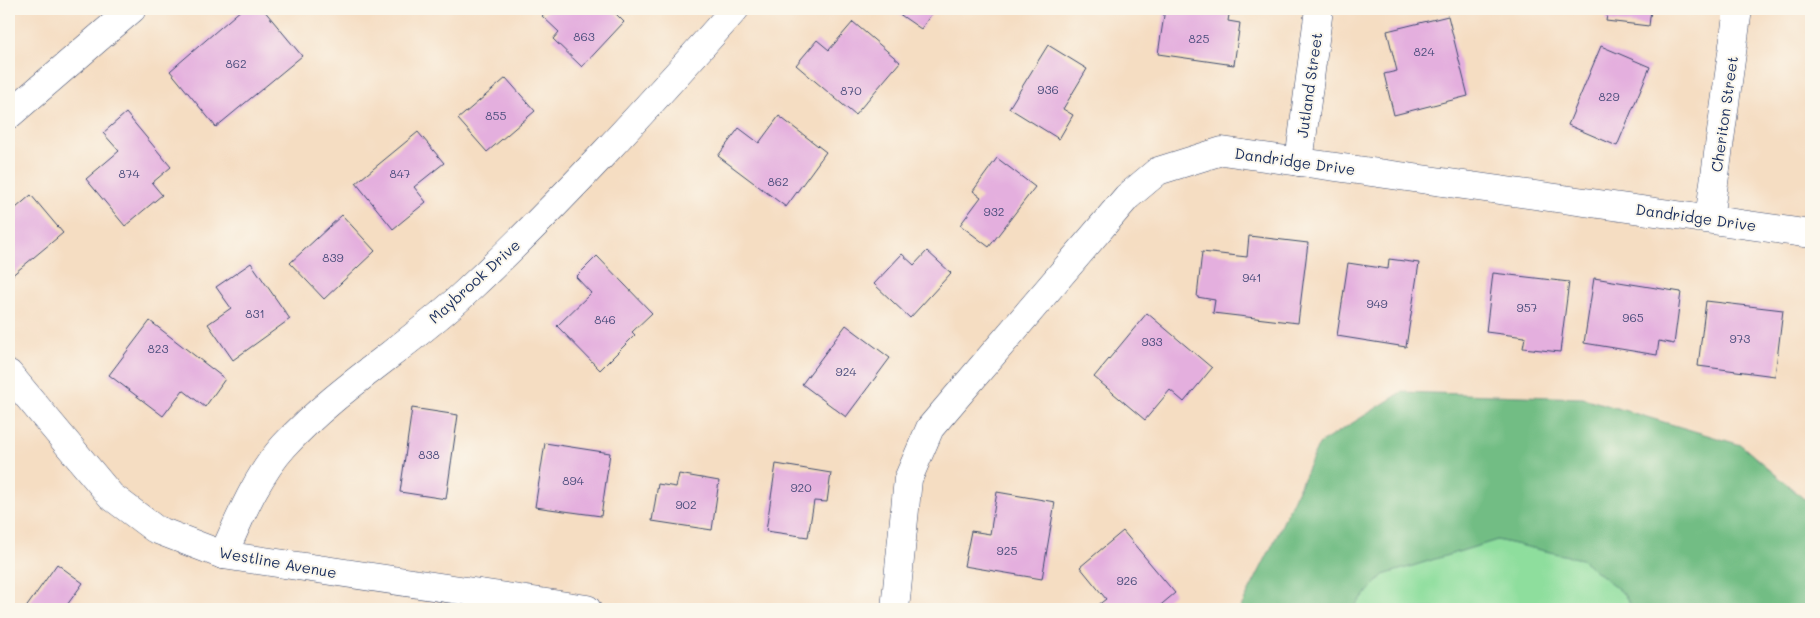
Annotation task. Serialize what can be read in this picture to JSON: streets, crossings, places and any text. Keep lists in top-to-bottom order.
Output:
{
  "streets": {
    "street": [
      "Jutland Street",
      "Cheriton Street",
      "Dandridge Drive",
      "Maybrook Drive",
      "Westline Avenue"
    ]
  },
  "crossings": [
    ["Jutland Street", "Dandridge Drive"],
    ["Cheriton Street", "Dandridge Drive"],
    ["Maybrook Drive", "Westline Avenue"]
  ],
  "house_numbers": [
    "863",
    "825",
    "824",
    "862",
    "936",
    "870",
    "829",
    "855",
    "874",
    "847",
    "862",
    "932",
    "839",
    "941",
    "949",
    "957",
    "831",
    "965",
    "846",
    "973",
    "933",
    "823",
    "924",
    "838",
    "894",
    "920",
    "902",
    "925",
    "926"
  ]
}
